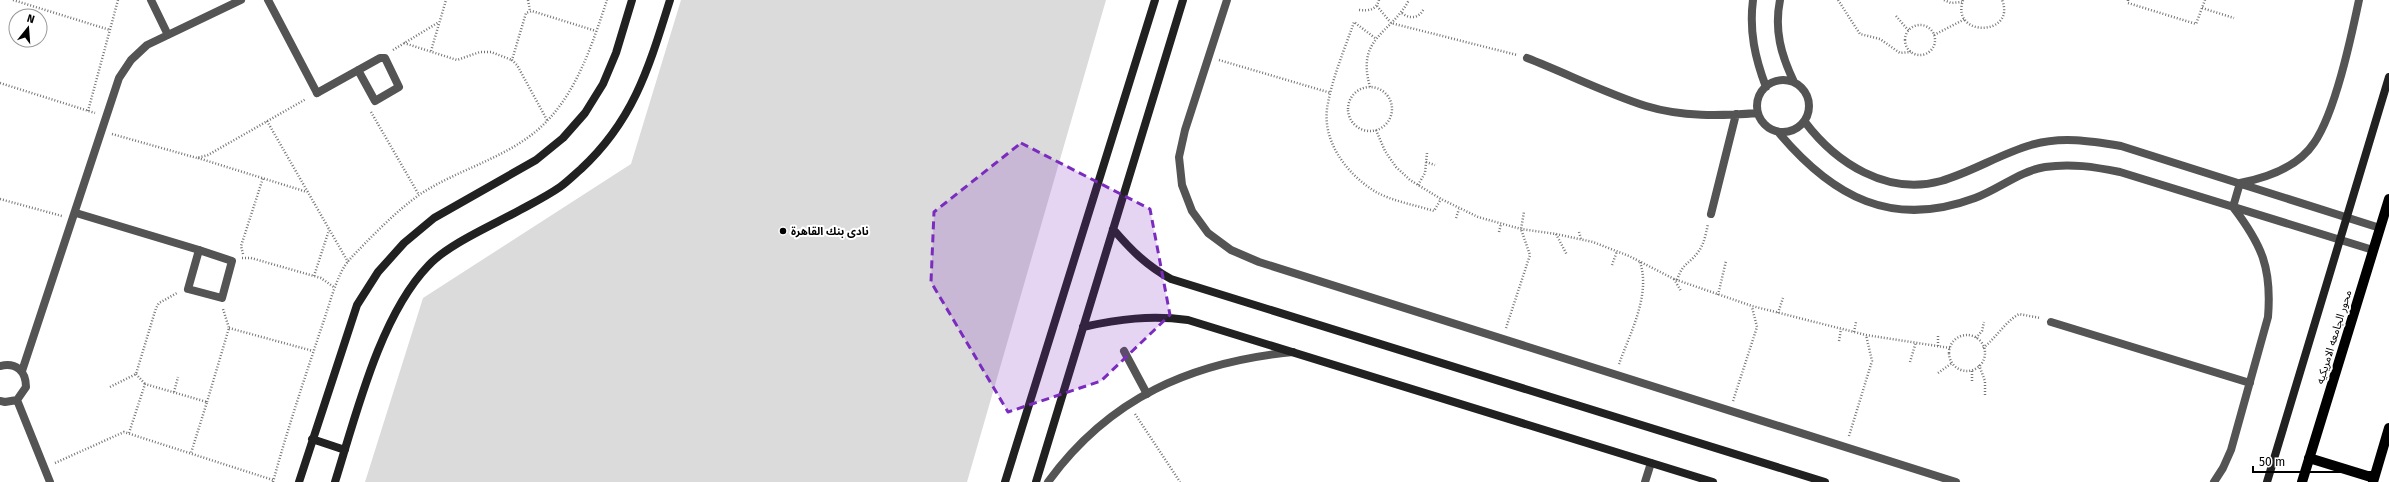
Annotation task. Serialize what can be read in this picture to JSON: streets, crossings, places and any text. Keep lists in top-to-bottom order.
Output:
{
  "streets": {
    "main road": ["محور الجامعه الامريكيه"]
  },
  "places": ["نادى بنك القاهرة"],
  "scale_bar": "50 m",
  "north": "top"
}
